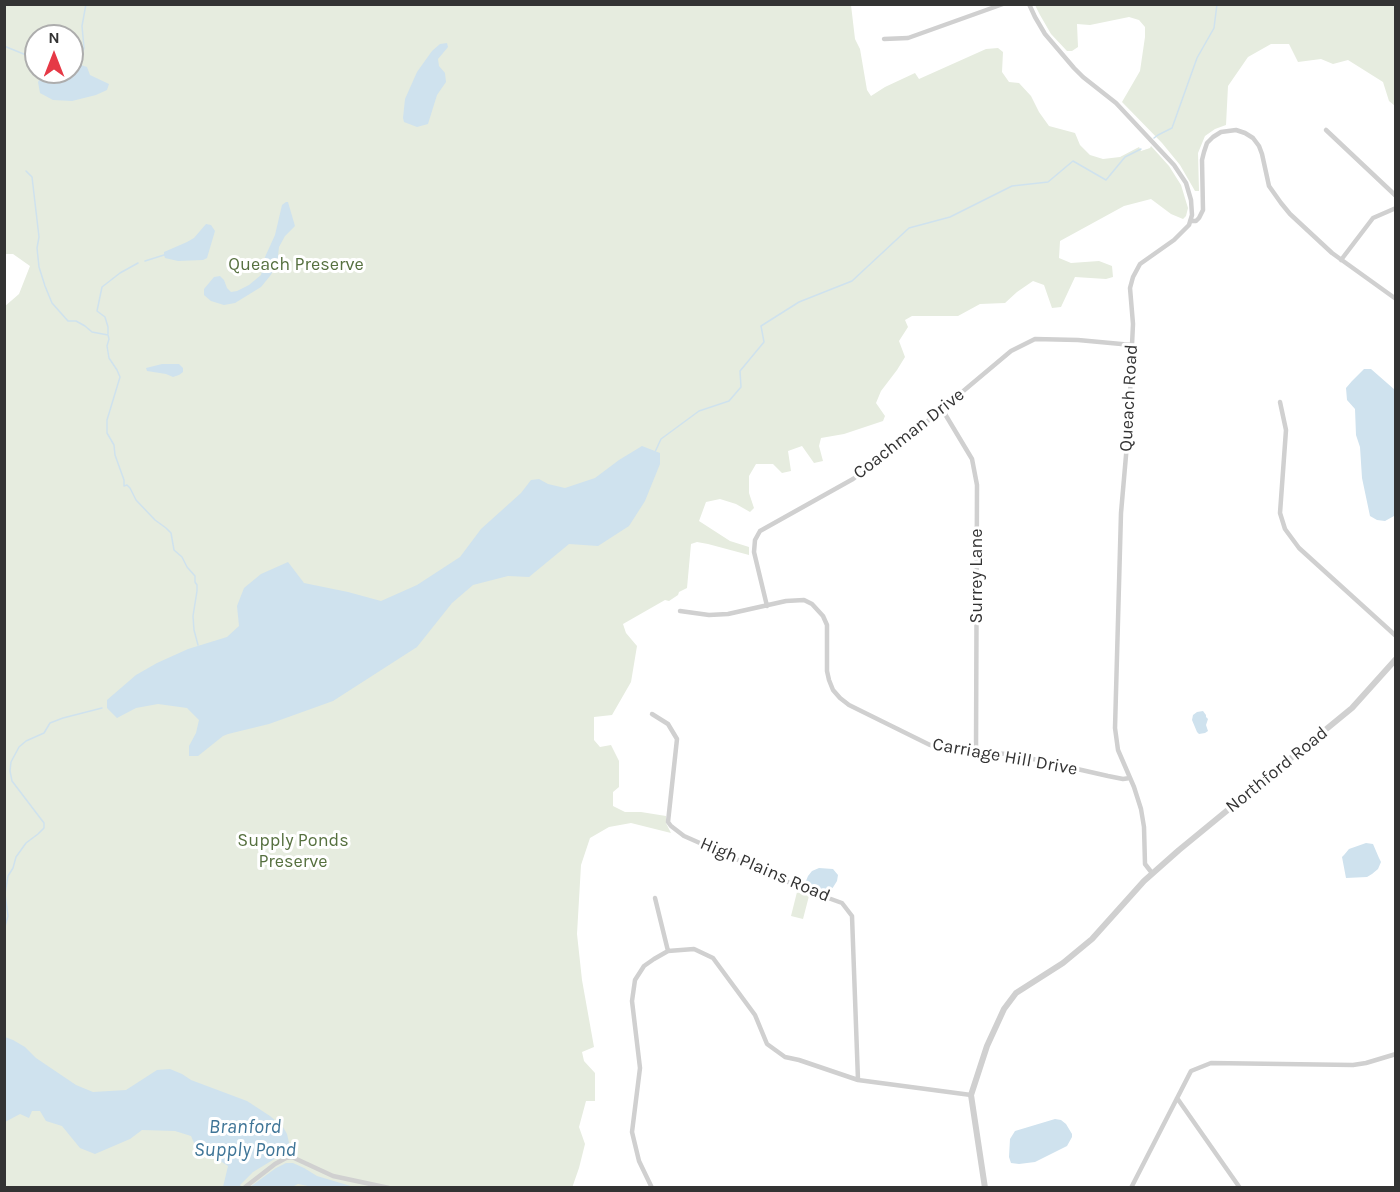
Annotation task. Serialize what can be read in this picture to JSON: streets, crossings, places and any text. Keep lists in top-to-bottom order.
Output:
{
  "streets": {
    "street": [
      "Queach Road",
      "Coachman Drive",
      "Surrey Lane",
      "Carriage Hill Drive",
      "Northford Road",
      "High Plains Road"
    ]
  },
  "crossings": [
    ["Queach Road", "Coachman Drive"],
    ["Queach Road", "Carriage Hill Drive"],
    ["Queach Road", "Northford Road"],
    ["Coachman Drive", "Surrey Lane"],
    ["Coachman Drive", "Carriage Hill Drive"],
    ["Surrey Lane", "Carriage Hill Drive"]
  ],
  "water": ["Branford Supply Pond"],
  "parks": ["Queach Preserve", "Supply Ponds Preserve"],
  "north": "top"
}
